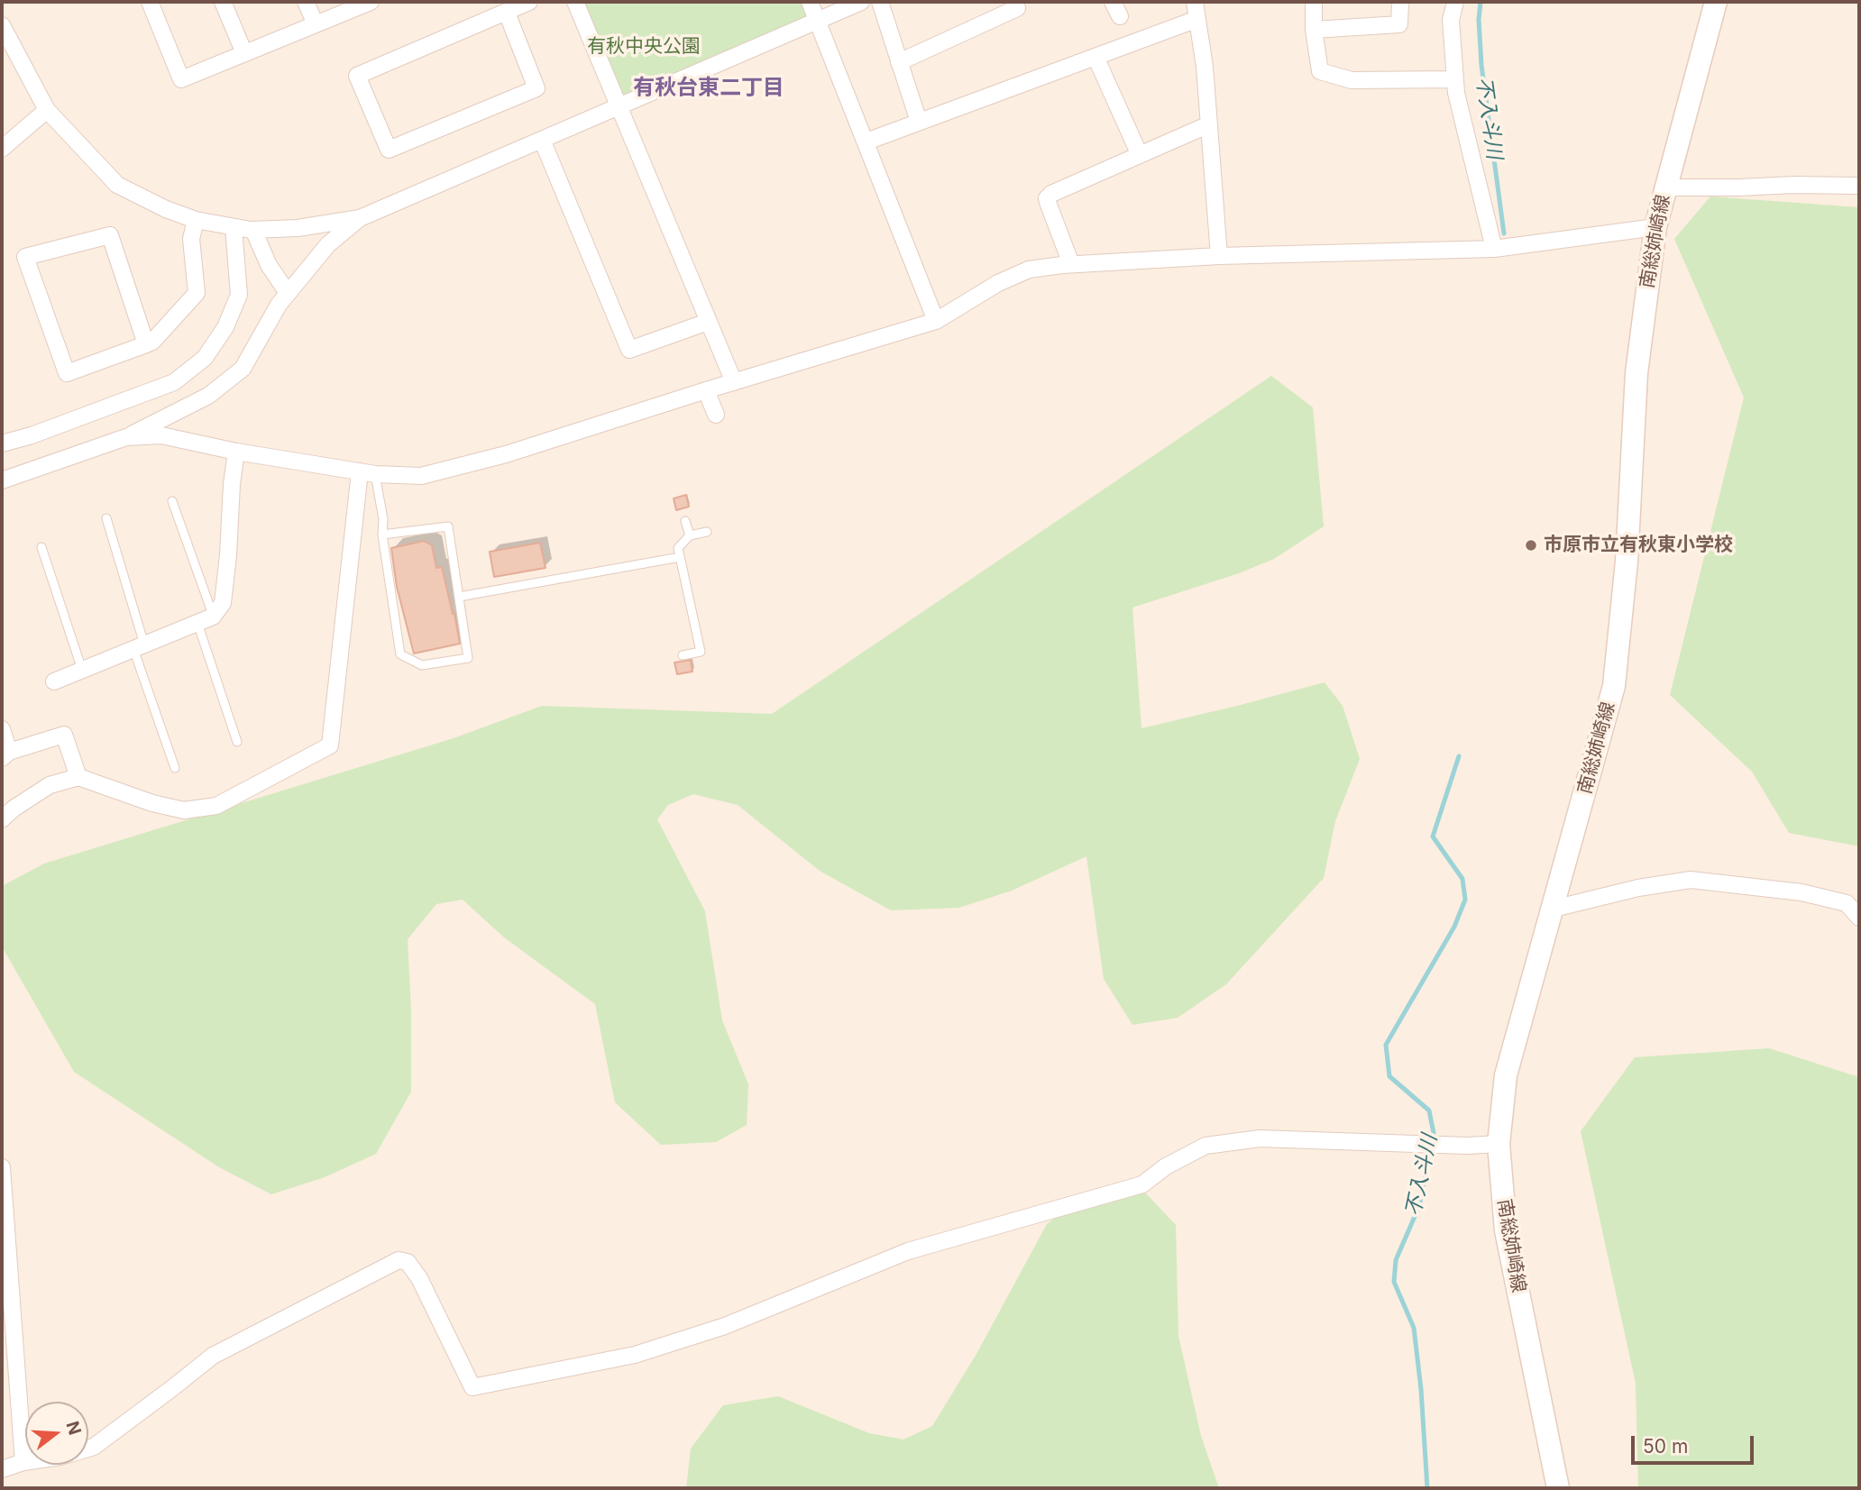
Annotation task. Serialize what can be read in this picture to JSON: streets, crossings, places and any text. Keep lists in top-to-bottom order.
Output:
{
  "streets": {
    "main road": ["南総姉崎線"]
  },
  "districts": ["有秋台東二丁目"],
  "water": ["不入斗川"],
  "parks": ["有秋中央公園"],
  "places": ["市原市立有秋東小学校"],
  "scale_bar": "50 m",
  "north": "right"
}
